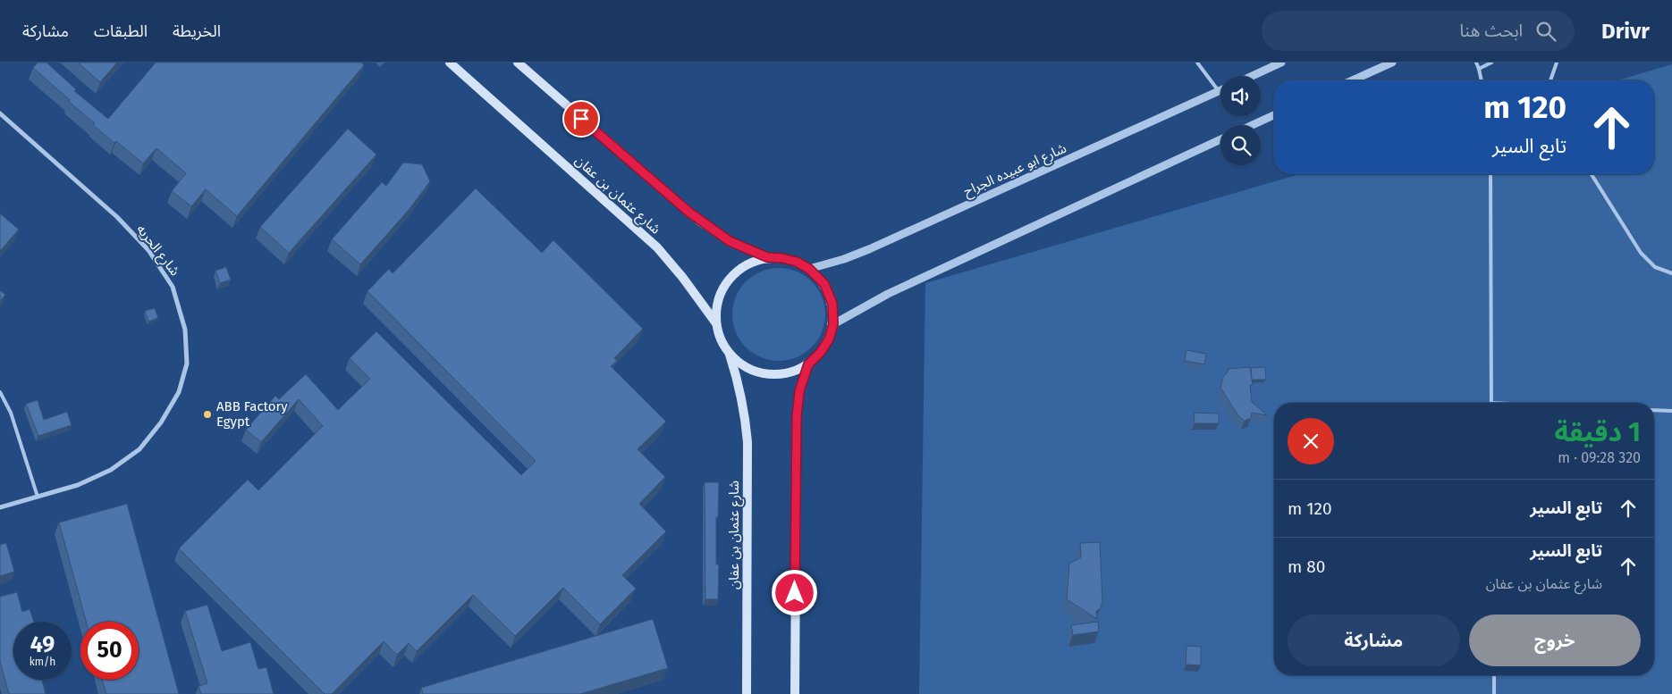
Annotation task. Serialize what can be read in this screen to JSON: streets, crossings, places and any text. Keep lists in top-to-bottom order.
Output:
{
  "streets": {
    "main road": ["شارع عثمان بن عفان"],
    "street": ["شارع ابو عبيده الجراح", "شارع الحريه"]
  },
  "crossings": [
    ["شارع ابو عبيده الجراح", "شارع عثمان بن عفان"]
  ],
  "places": ["ABB Factory Egypt"],
  "page": {
    "header": "Drivr",
    "search": "ابحث هنا",
    "nav": ["الخريطة", "الطبقات", "مشاركة"],
    "turn": ["120 m", "تابع السير"],
    "heading": ["1 دقيقة", "320 m · 09:28"],
    "list": [
      {
        "name": "تابع السير",
        "value": "120 m"
      },
      {
        "name": "تابع السير",
        "note": "شارع عثمان بن عفان",
        "value": "80 m"
      }
    ],
    "buttons": ["خروج", "مشاركة"],
    "speed": "49 km/h",
    "limit": "50"
  }
}
